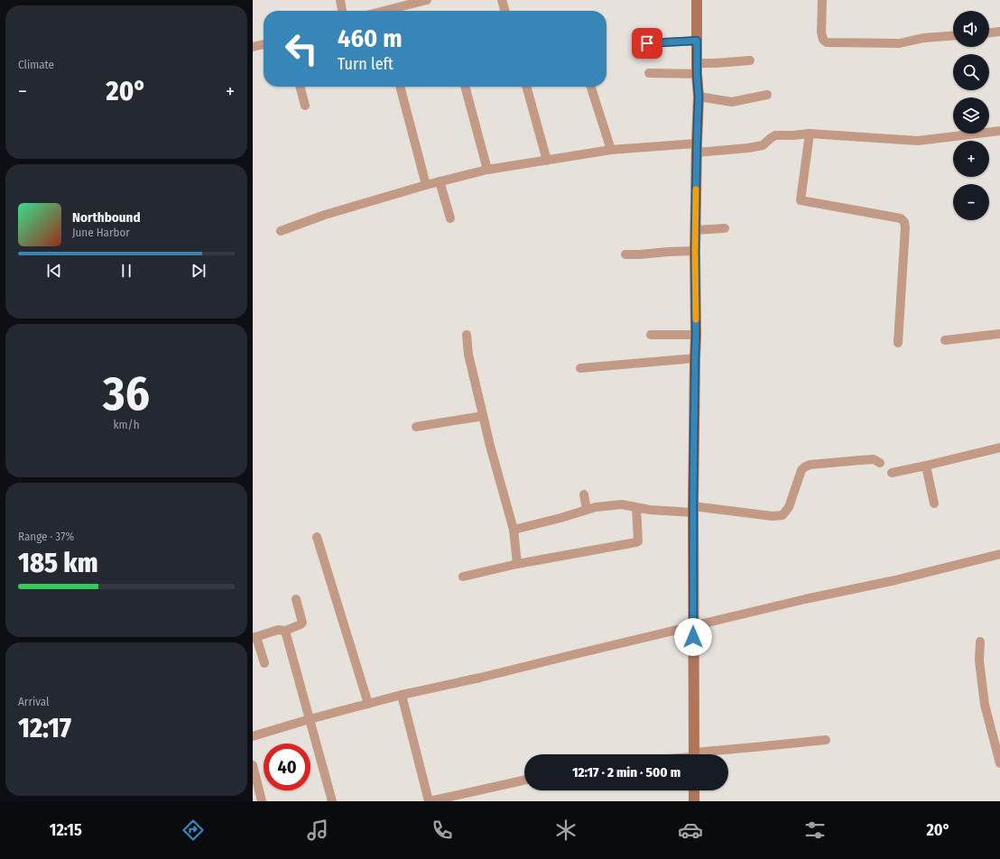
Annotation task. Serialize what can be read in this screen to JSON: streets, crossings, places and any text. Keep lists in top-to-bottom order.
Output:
{
  "page": {
    "tile": [
      "Climate",
      ["36", "km/h"],
      ["Range · 37%", "185 km"],
      ["Arrival", "12:17"]
    ],
    "map_buttons": ["+", "−"],
    "turn": ["460 m", "Turn left"],
    "heat": ["−", "20°", "+"],
    "song": ["Northbound", "June Harbor"],
    "limit": "40",
    "trip": "12:17 · 2 min · 500 m",
    "tabs": ["12:15", "20°"]
  }
}
